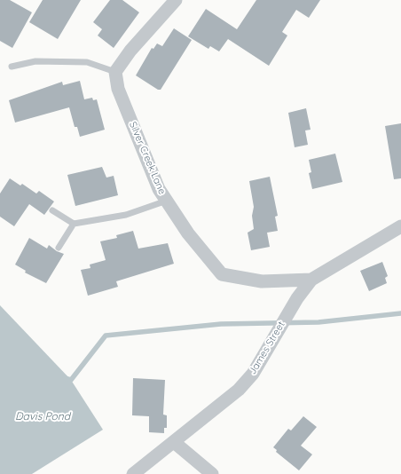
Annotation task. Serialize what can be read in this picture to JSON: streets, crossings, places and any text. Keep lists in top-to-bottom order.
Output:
{
  "streets": {
    "street": ["Silver Creek Lane", "James Street"]
  },
  "crossings": [
    ["Silver Creek Lane", "James Street"]
  ],
  "water": ["Davis Pond"]
}
